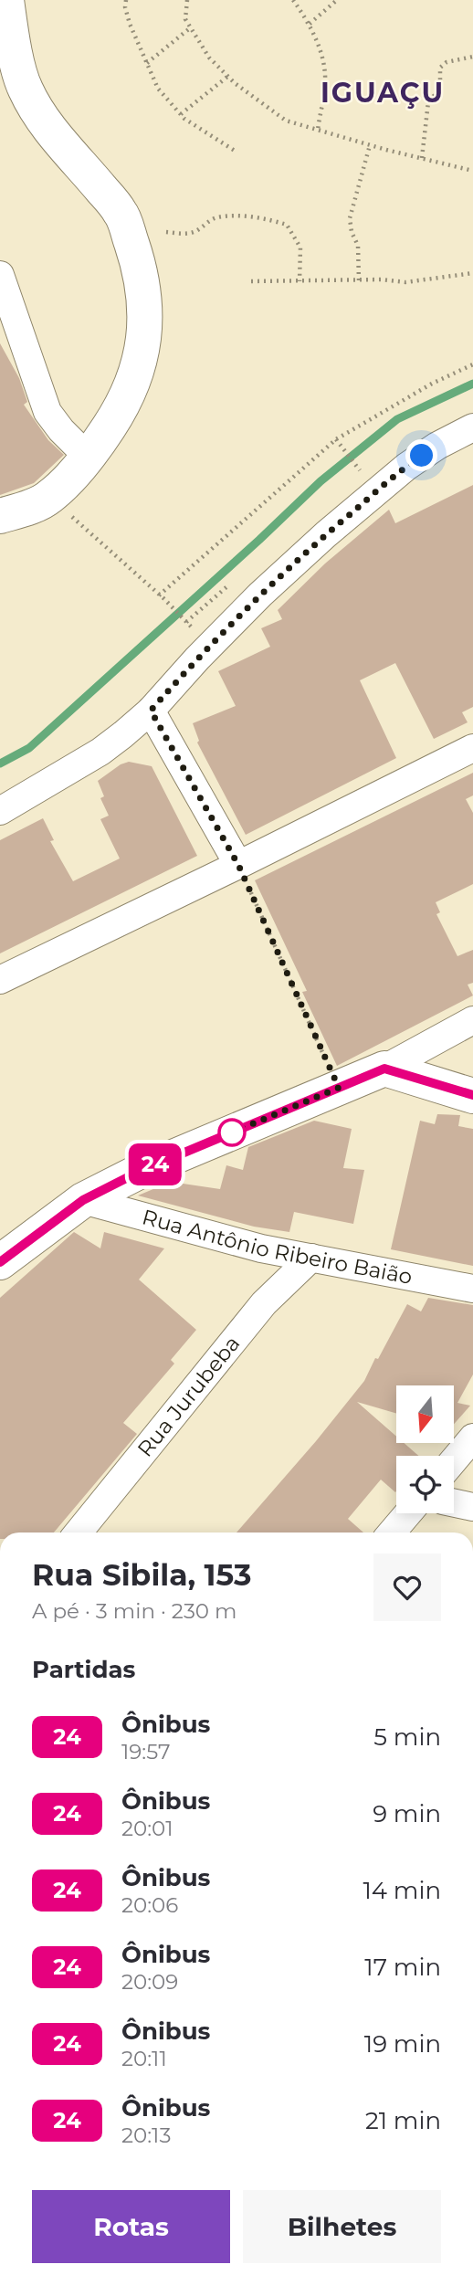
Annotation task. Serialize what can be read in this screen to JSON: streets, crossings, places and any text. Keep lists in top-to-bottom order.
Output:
{
  "streets": {
    "street": ["Rua Antônio Ribeiro Baião", "Rua Jurubeba"]
  },
  "crossings": [
    ["Rua Antônio Ribeiro Baião", "Rua Jurubeba"]
  ],
  "districts": ["IGUAÇU"],
  "lines": ["bus line 24"],
  "north": "bottom",
  "page": {
    "on_map": "24",
    "heading": [
      ["Rua Sibila, 153", "A pé · 3 min · 230 m"],
      "Partidas"
    ],
    "list": [
      {
        "mark": "24",
        "name": "Ônibus",
        "note": "19:57",
        "value": "5 min"
      },
      {
        "mark": "24",
        "name": "Ônibus",
        "note": "20:01",
        "value": "9 min"
      },
      {
        "mark": "24",
        "name": "Ônibus",
        "note": "20:06",
        "value": "14 min"
      },
      {
        "mark": "24",
        "name": "Ônibus",
        "note": "20:09",
        "value": "17 min"
      },
      {
        "mark": "24",
        "name": "Ônibus",
        "note": "20:11",
        "value": "19 min"
      },
      {
        "mark": "24",
        "name": "Ônibus",
        "note": "20:13",
        "value": "21 min"
      }
    ],
    "buttons": ["Rotas", "Bilhetes"]
  }
}
